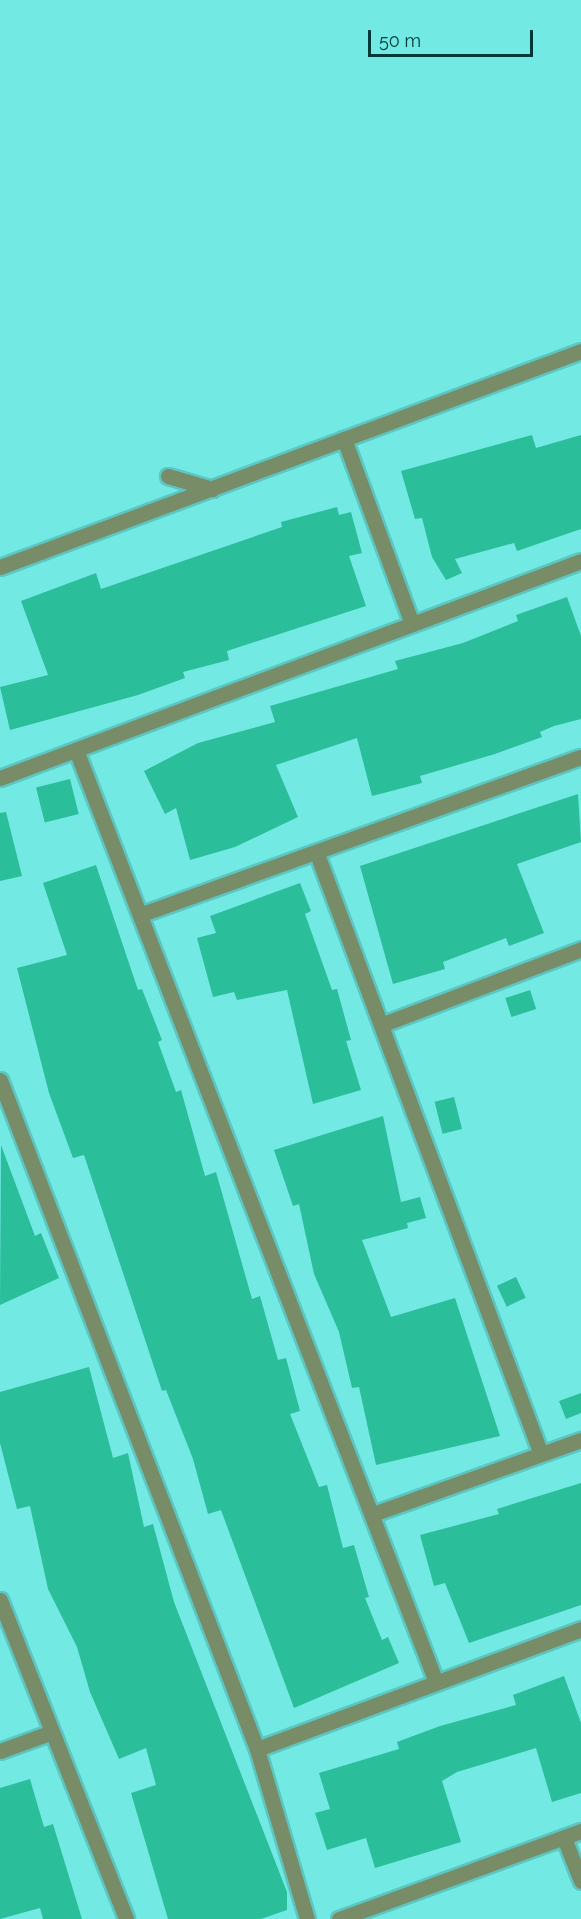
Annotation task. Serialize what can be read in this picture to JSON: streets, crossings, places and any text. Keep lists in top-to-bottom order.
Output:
{
  "scale_bar": "50 m"
}
